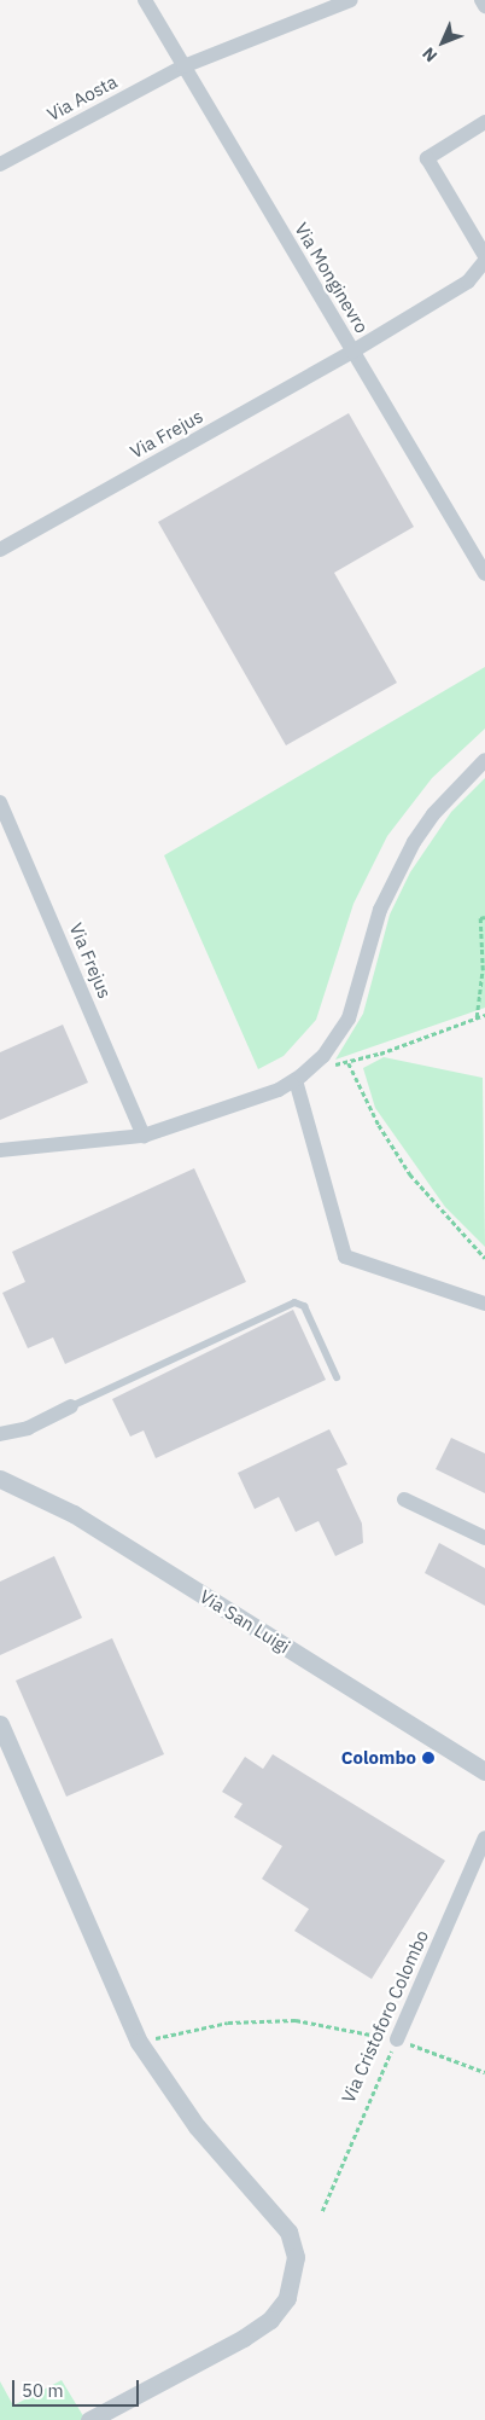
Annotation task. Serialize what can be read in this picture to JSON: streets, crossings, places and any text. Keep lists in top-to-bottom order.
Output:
{
  "streets": {
    "street": [
      "Via Aosta",
      "Via Monginevro",
      "Via Frejus",
      "Via San Luigi",
      "Via Cristoforo Colombo"
    ]
  },
  "crossings": [
    ["Via Aosta", "Via Monginevro"],
    ["Via Monginevro", "Via Frejus"]
  ],
  "places": ["Colombo"],
  "scale_bar": "50 m",
  "north": "bottom left"
}
